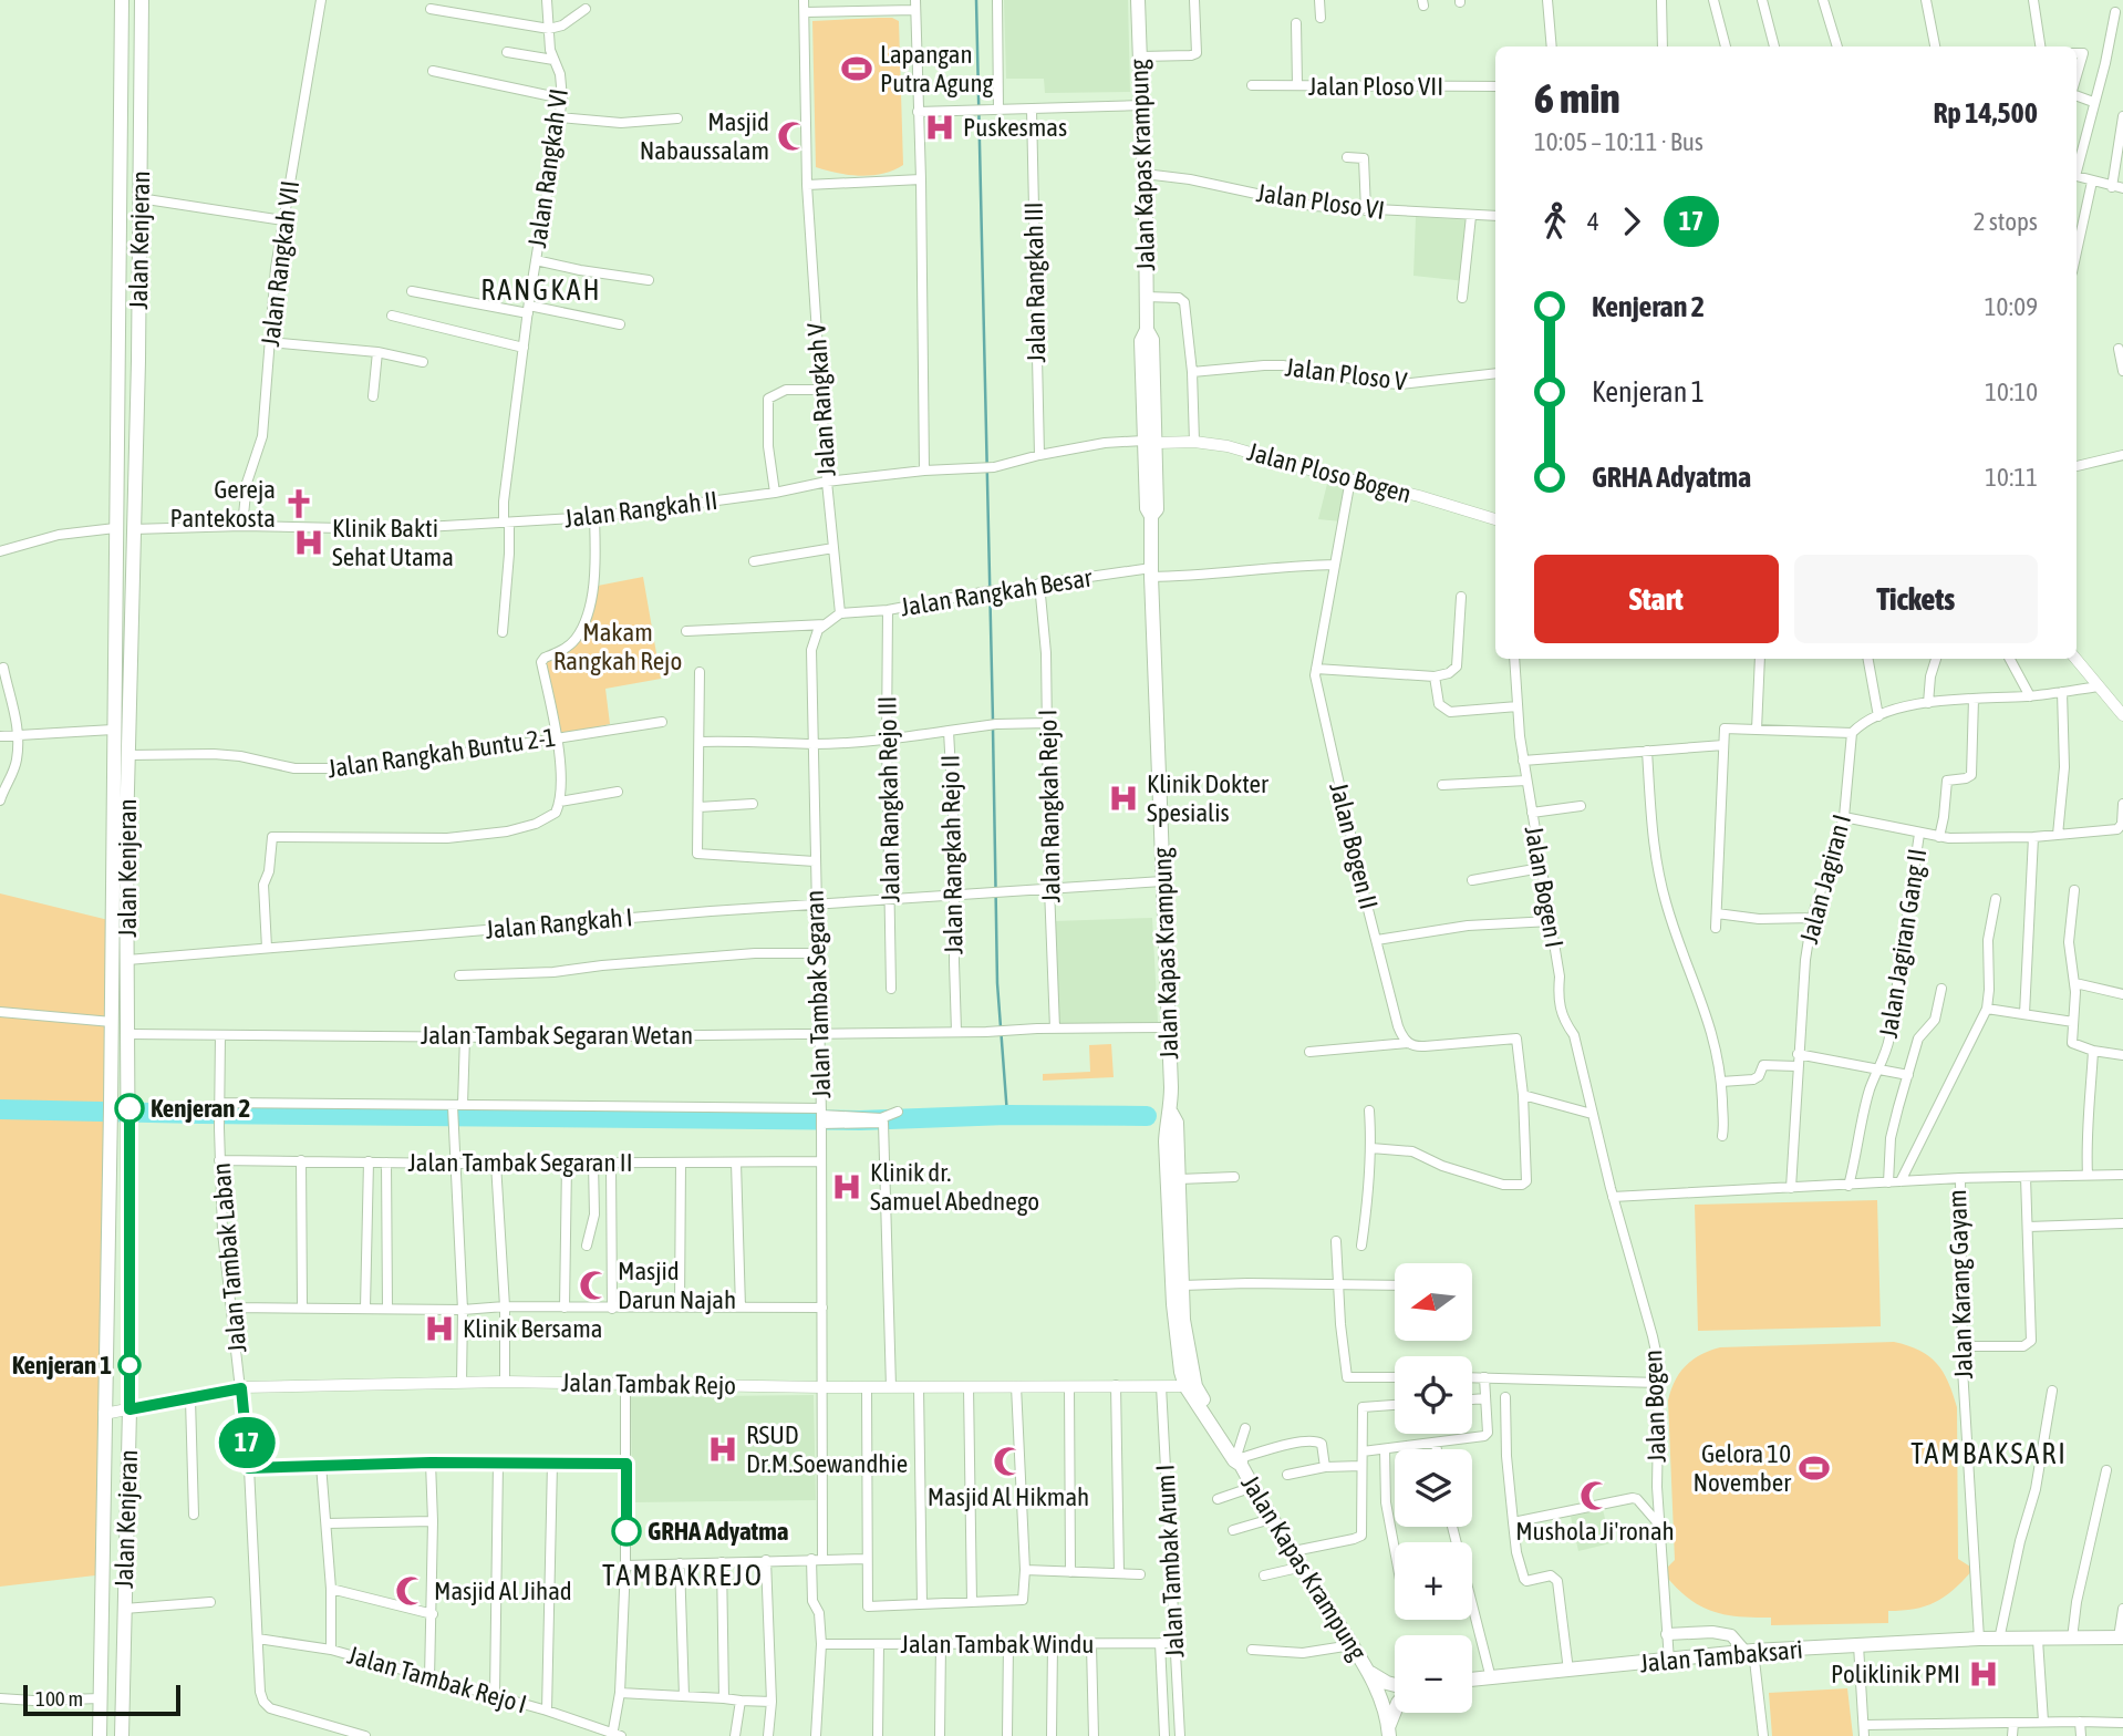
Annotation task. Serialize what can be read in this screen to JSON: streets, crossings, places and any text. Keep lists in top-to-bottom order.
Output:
{
  "streets": {
    "main road": ["Jalan Kapas Krampung", "Jalan Kenjeran", "Jalan Tambaksari"],
    "street": [
      "Jalan Ploso VII",
      "Jalan Rangkah VI",
      "Jalan Ploso VI",
      "Jalan Rangkah VII",
      "Jalan Rangkah III",
      "Jalan Ploso V",
      "Jalan Rangkah V",
      "Jalan Ploso Bogen",
      "Jalan Rangkah II",
      "Jalan Rangkah Besar",
      "Jalan Rangkah Buntu 2-1",
      "Jalan Rangkah Rejo III",
      "Jalan Rangkah Rejo I",
      "Jalan Bogen II",
      "Jalan Rangkah Rejo II",
      "Jalan Jagiran I",
      "Jalan Bogen I",
      "Jalan Rangkah I",
      "Jalan Jagiran Gang II",
      "Jalan Tambak Segaran",
      "Jalan Tambak Segaran Wetan",
      "Jalan Tambak Segaran II",
      "Jalan Tambak Laban",
      "Jalan Karang Gayam",
      "Jalan Tambak Rejo",
      "Jalan Bogen",
      "Jalan Tambak Arum I",
      "Jalan Tambak Windu",
      "Jalan Tambak Rejo I"
    ]
  },
  "crossings": [
    ["Jalan Kapas Krampung", "Jalan Ploso VI"],
    ["Jalan Kapas Krampung", "Jalan Ploso Bogen"],
    ["Jalan Kapas Krampung", "Jalan Rangkah II"],
    ["Jalan Kapas Krampung", "Jalan Rangkah Besar"],
    ["Jalan Kapas Krampung", "Jalan Tambak Rejo"],
    ["Jalan Rangkah VI", "Jalan Rangkah II"],
    ["Jalan Kenjeran", "Jalan Rangkah II"],
    ["Jalan Kenjeran", "Jalan Rangkah Buntu 2-1"],
    ["Jalan Kenjeran", "Jalan Rangkah I"],
    ["Jalan Kenjeran", "Jalan Tambak Segaran Wetan"],
    ["Jalan Kenjeran", "Jalan Tambak Rejo"],
    ["Jalan Rangkah VII", "Jalan Rangkah II"],
    ["Jalan Rangkah III", "Jalan Rangkah II"],
    ["Jalan Rangkah V", "Jalan Rangkah II"],
    ["Jalan Rangkah V", "Jalan Rangkah Besar"],
    ["Jalan Ploso Bogen", "Jalan Rangkah II"],
    ["Jalan Ploso Bogen", "Jalan Bogen II"],
    ["Jalan Rangkah Besar", "Jalan Rangkah Rejo III"],
    ["Jalan Rangkah Besar", "Jalan Rangkah Rejo I"],
    ["Jalan Rangkah Besar", "Jalan Bogen II"],
    ["Jalan Rangkah Rejo III", "Jalan Rangkah I"],
    ["Jalan Rangkah Rejo I", "Jalan Rangkah Rejo II"],
    ["Jalan Rangkah Rejo I", "Jalan Rangkah I"],
    ["Jalan Rangkah Rejo I", "Jalan Tambak Segaran Wetan"],
    ["Jalan Rangkah Rejo II", "Jalan Rangkah I"],
    ["Jalan Rangkah Rejo II", "Jalan Tambak Segaran Wetan"],
    ["Jalan Jagiran I", "Jalan Karang Gayam"],
    ["Jalan Bogen I", "Jalan Bogen"],
    ["Jalan Rangkah I", "Jalan Tambak Segaran"],
    ["Jalan Jagiran Gang II", "Jalan Karang Gayam"],
    ["Jalan Tambak Segaran", "Jalan Tambak Segaran Wetan"],
    ["Jalan Tambak Segaran", "Jalan Tambak Segaran II"],
    ["Jalan Tambak Segaran", "Jalan Tambak Rejo"],
    ["Jalan Tambak Segaran Wetan", "Jalan Tambak Laban"],
    ["Jalan Tambak Segaran II", "Jalan Tambak Laban"],
    ["Jalan Tambak Laban", "Jalan Tambak Rejo"],
    ["Jalan Tambak Laban", "Jalan Tambak Rejo I"],
    ["Jalan Karang Gayam", "Jalan Bogen"],
    ["Jalan Karang Gayam", "Jalan Tambaksari"],
    ["Jalan Tambak Rejo", "Jalan Tambak Arum I"],
    ["Jalan Bogen", "Jalan Tambaksari"],
    ["Jalan Tambak Arum I", "Jalan Tambak Windu"]
  ],
  "districts": ["RANGKAH", "TAMBAKSARI", "TAMBAKREJO"],
  "parks": ["Makam Rangkah Rejo"],
  "places": {
    "sports": ["Lapangan Putra Agung", "Gelora 10 November"],
    "hospital": [
      "Puskesmas",
      "Klinik Bakti Sehat Utama",
      "Klinik Dokter Spesialis",
      "Klinik dr. Samuel Abednego",
      "Klinik Bersama",
      "RSUD Dr.M.Soewandhie",
      "Poliklinik PMI"
    ],
    "mosque": [
      "Masjid Nabaussalam",
      "Masjid Darun Najah",
      "Masjid Al Hikmah",
      "Mushola Ji'ronah",
      "Masjid Al Jihad"
    ],
    "church": ["Gereja Pantekosta"],
    "other": ["Kenjeran 2", "Kenjeran 1", "GRHA Adyatma"]
  },
  "lines": ["bus line 17"],
  "scale_bar": "100 m",
  "north": "left",
  "page": {
    "on_map": "17",
    "heading": ["6 min", "10:05 – 10:11 · Bus", "Rp 14,500"],
    "legs": ["4", "17", "2 stops"],
    "list": [
      {
        "name": "Kenjeran 2",
        "value": "10:09"
      },
      {
        "name": "Kenjeran 1",
        "value": "10:10"
      },
      {
        "name": "GRHA Adyatma",
        "value": "10:11"
      }
    ],
    "buttons": ["Start", "Tickets"],
    "map_buttons": ["+", "−"],
    "scale": "100 m"
  }
}
